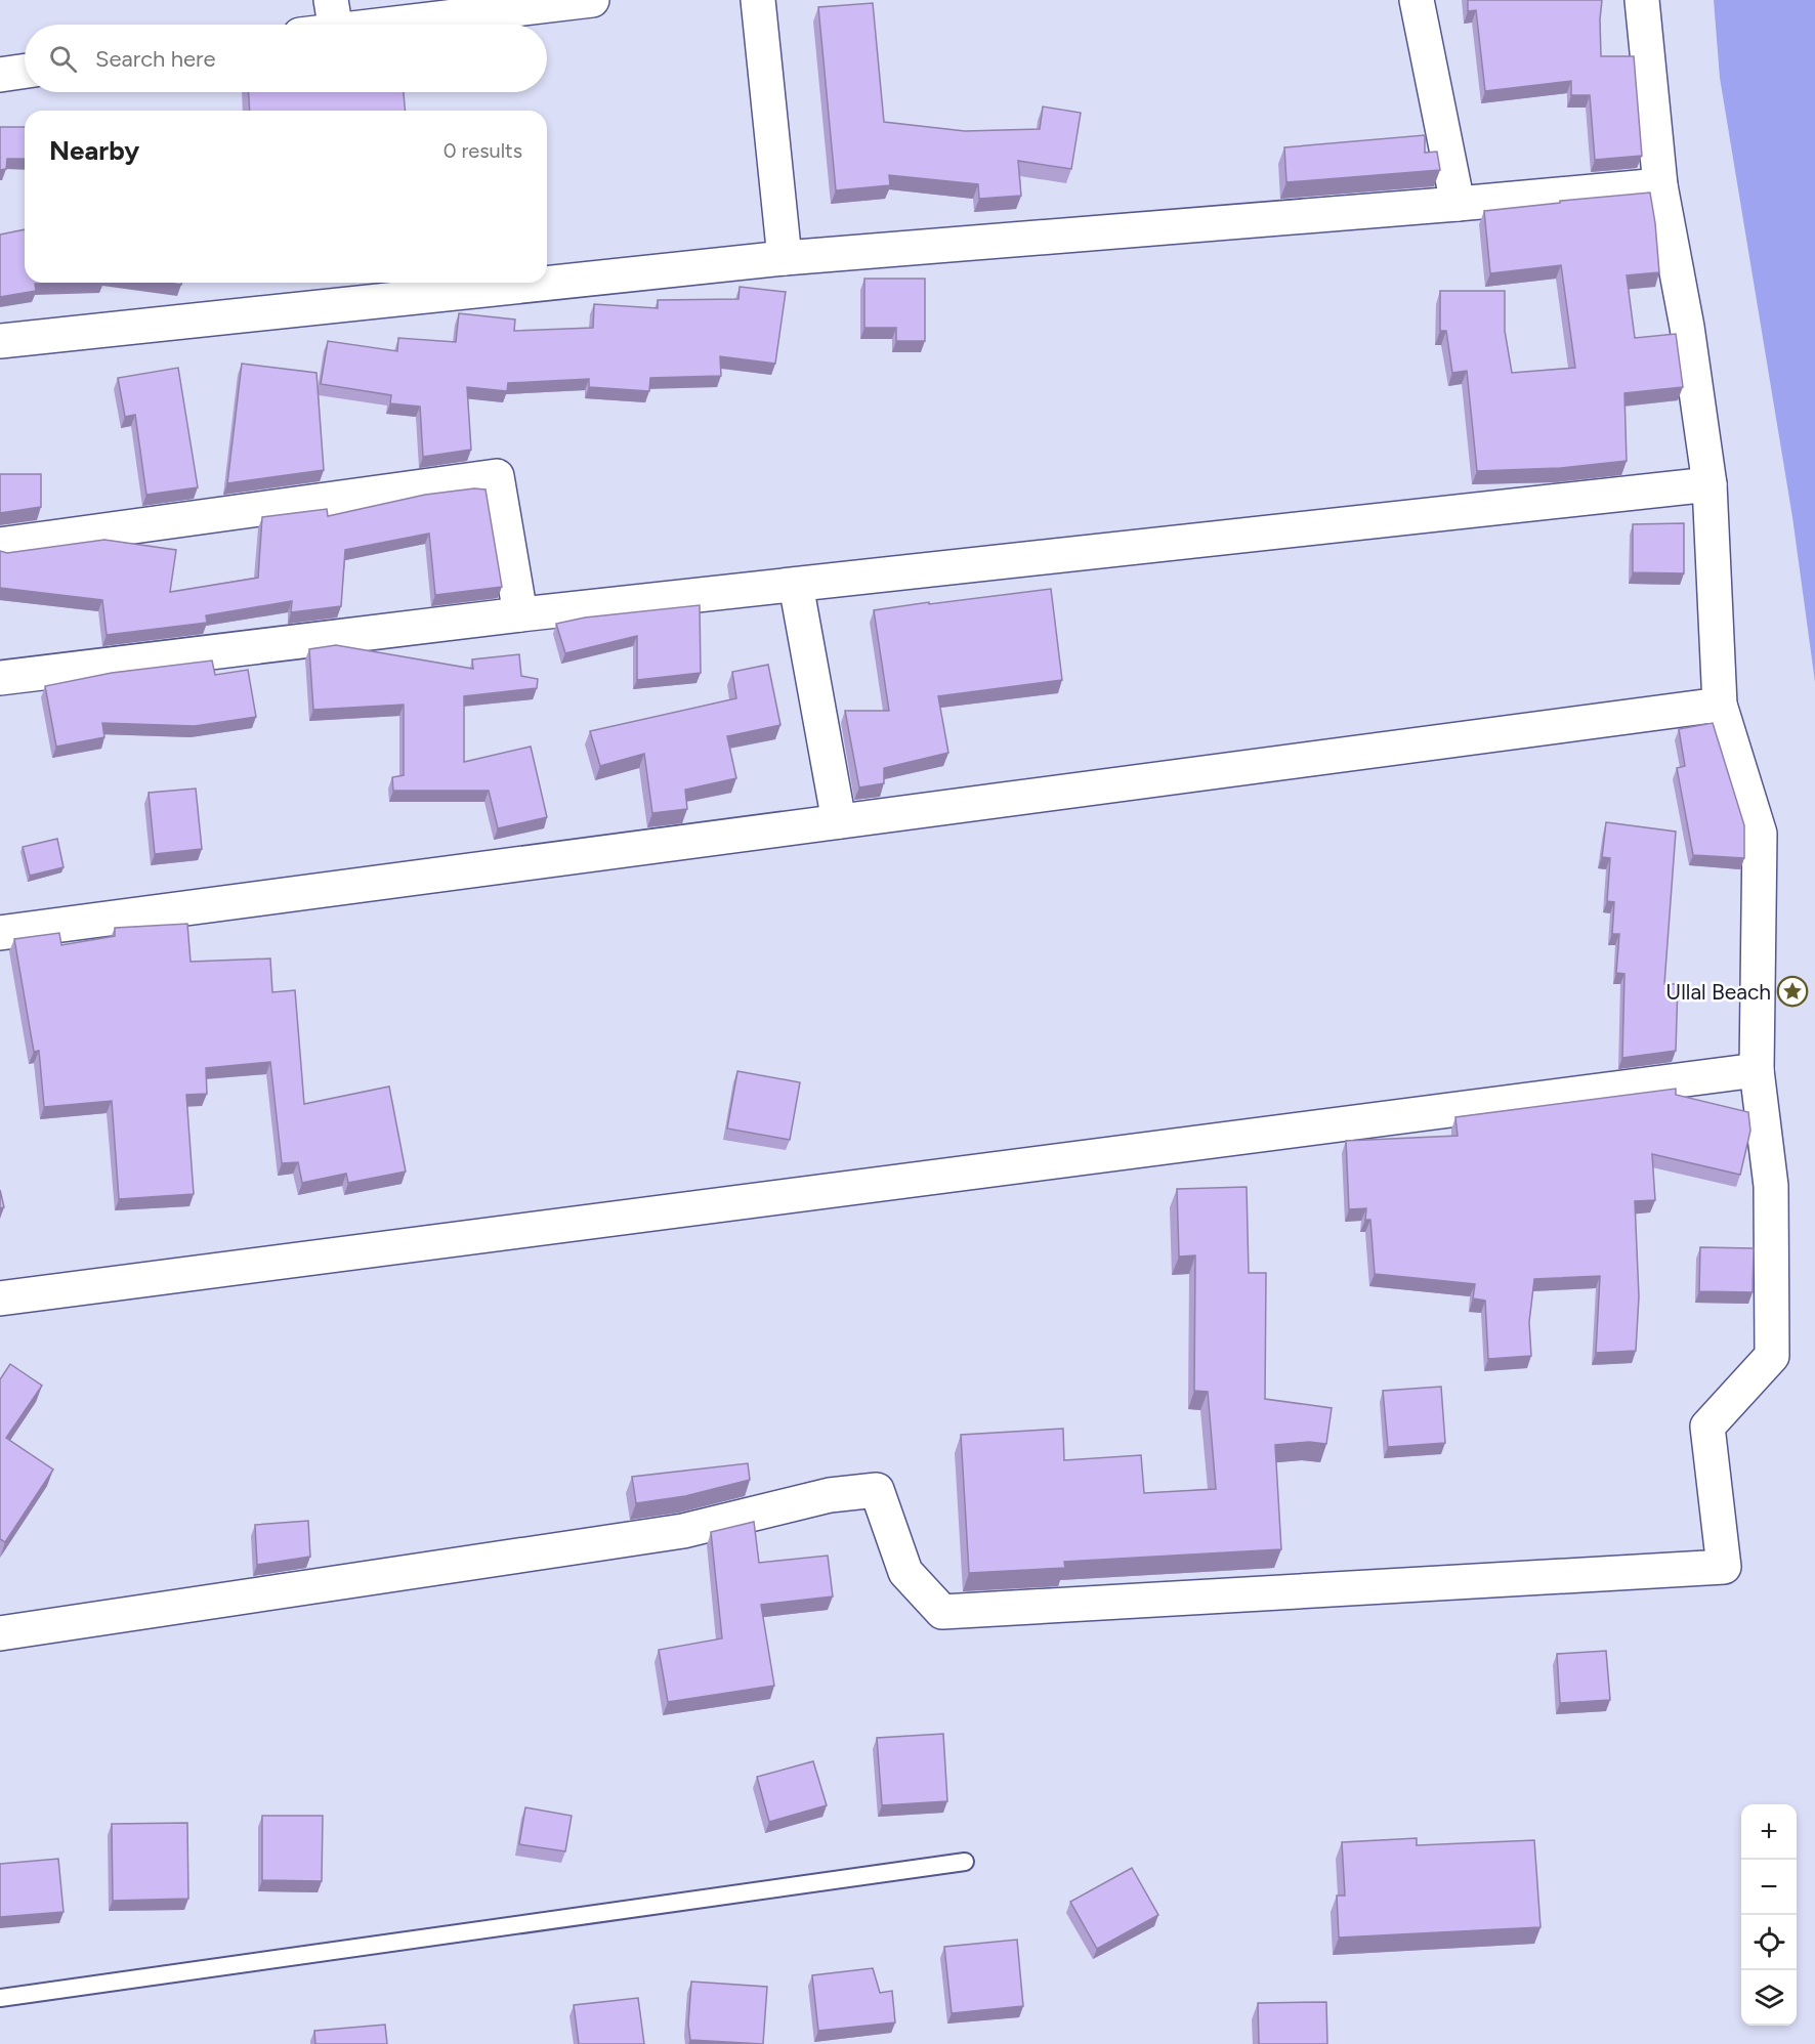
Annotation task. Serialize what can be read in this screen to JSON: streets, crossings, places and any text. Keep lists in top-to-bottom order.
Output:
{
  "places": {
    "place": ["Ullal Beach"]
  },
  "page": {
    "search": "Search here",
    "heading": ["Nearby", "0 results"],
    "map_buttons": ["+", "−"]
  }
}
